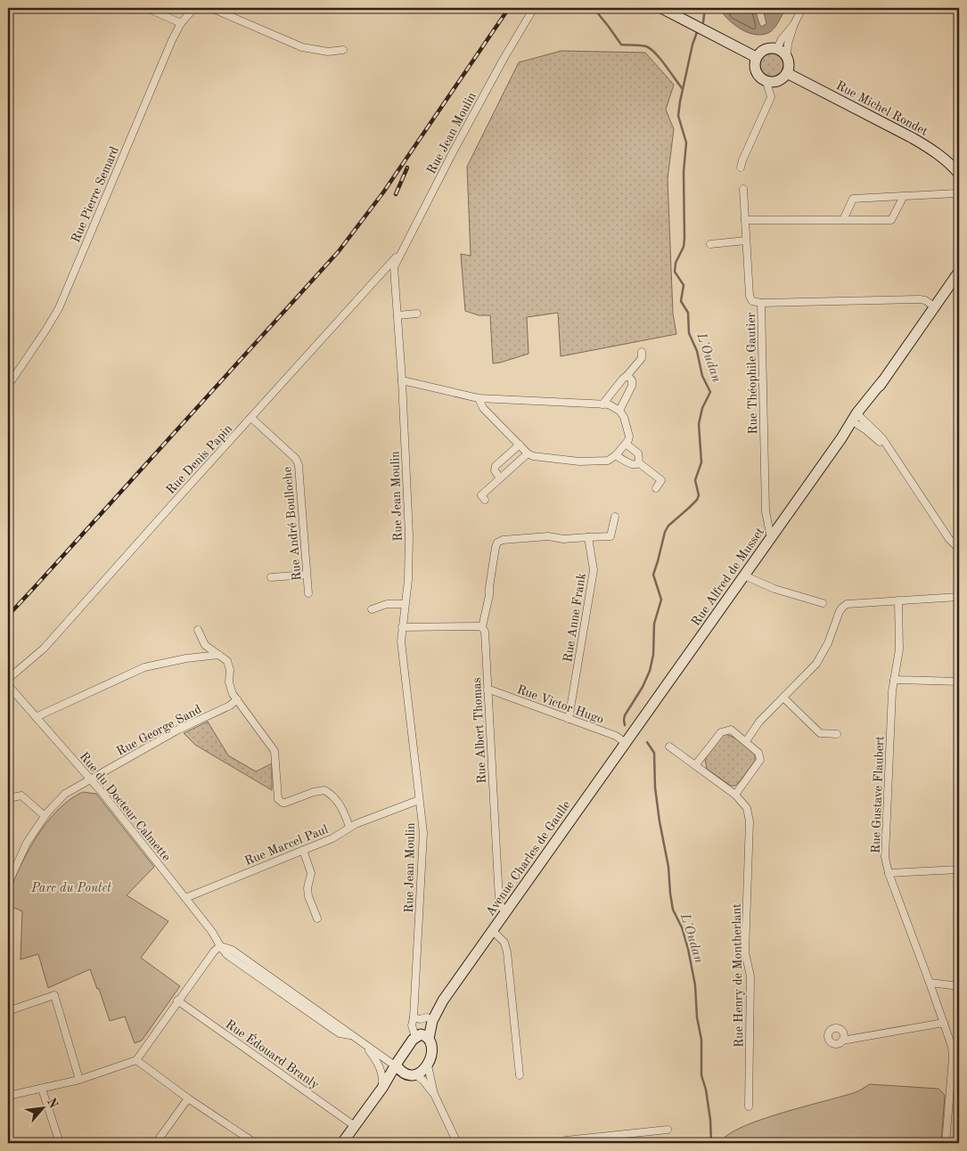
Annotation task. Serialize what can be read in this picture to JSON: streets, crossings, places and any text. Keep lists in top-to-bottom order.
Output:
{
  "streets": {
    "main road": ["Rue Michel Rondet", "Rue Alfred de Musset", "Avenue Charles de Gaulle"],
    "street": [
      "Rue Jean Moulin",
      "Rue Pierre Semard",
      "Rue Théophile Gautier",
      "Rue Denis Papin",
      "Rue André Boulloche",
      "Rue Anne Frank",
      "Rue Victor Hugo",
      "Rue George Sand",
      "Rue Albert Thomas",
      "Rue Gustave Flaubert",
      "Rue du Docteur Calmette",
      "Rue Marcel Paul",
      "Rue Henry de Montherlant",
      "Rue Édouard Branly"
    ]
  },
  "crossings": [
    ["Rue Jean Moulin", "Rue Denis Papin"],
    ["Rue Jean Moulin", "Rue Marcel Paul"],
    ["Rue Jean Moulin", "Avenue Charles de Gaulle"],
    ["Rue Théophile Gautier", "Rue Alfred de Musset"],
    ["Rue Denis Papin", "Rue André Boulloche"],
    ["Rue Alfred de Musset", "Avenue Charles de Gaulle"],
    ["Rue Anne Frank", "Rue Victor Hugo"],
    ["Rue Victor Hugo", "Rue Albert Thomas"],
    ["Rue Victor Hugo", "Avenue Charles de Gaulle"],
    ["Rue George Sand", "Rue du Docteur Calmette"],
    ["Rue Albert Thomas", "Avenue Charles de Gaulle"],
    ["Rue du Docteur Calmette", "Rue Marcel Paul"]
  ],
  "water": ["L'Oudan"],
  "parks": ["Parc du Pontet"],
  "north": "top right"
}
